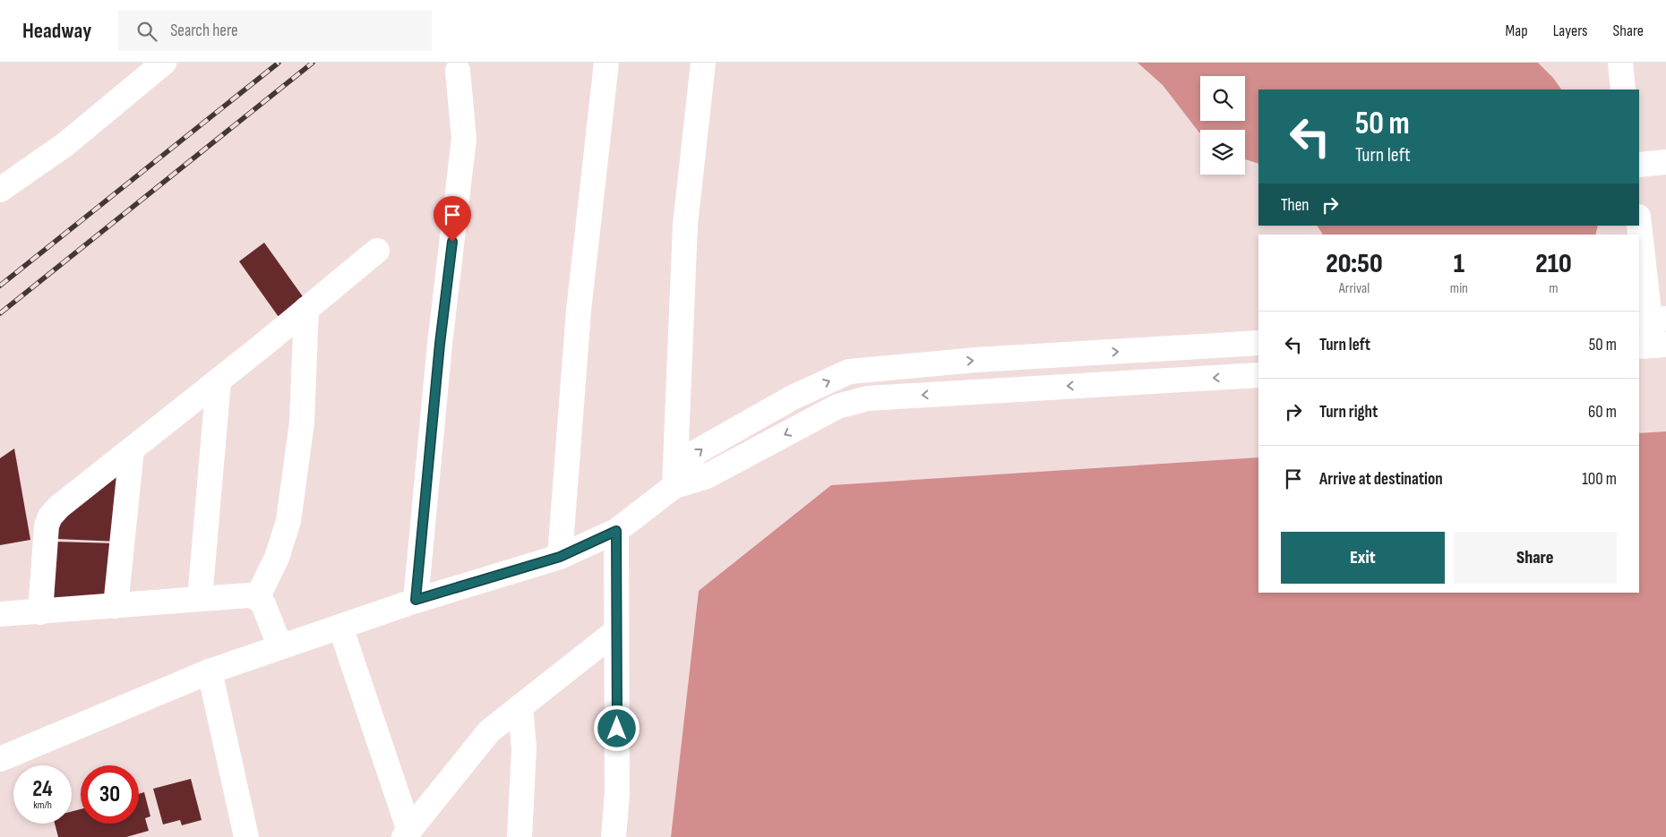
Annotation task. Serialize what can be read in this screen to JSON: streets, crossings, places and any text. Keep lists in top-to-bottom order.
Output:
{
  "page": {
    "header": "Headway",
    "search": "Search here",
    "nav": ["Map", "Layers", "Share"],
    "turn": ["50 m", "Turn left"],
    "then": "Then",
    "eta": [
      "20:50",
      "Arrival",
      "1",
      "min",
      "210",
      "m"
    ],
    "list": [
      {
        "name": "Turn left",
        "value": "50 m"
      },
      {
        "name": "Turn right",
        "value": "60 m"
      },
      {
        "name": "Arrive at destination",
        "value": "100 m"
      }
    ],
    "buttons": ["Exit", "Share"],
    "speed": "24 km/h",
    "limit": "30"
  }
}
